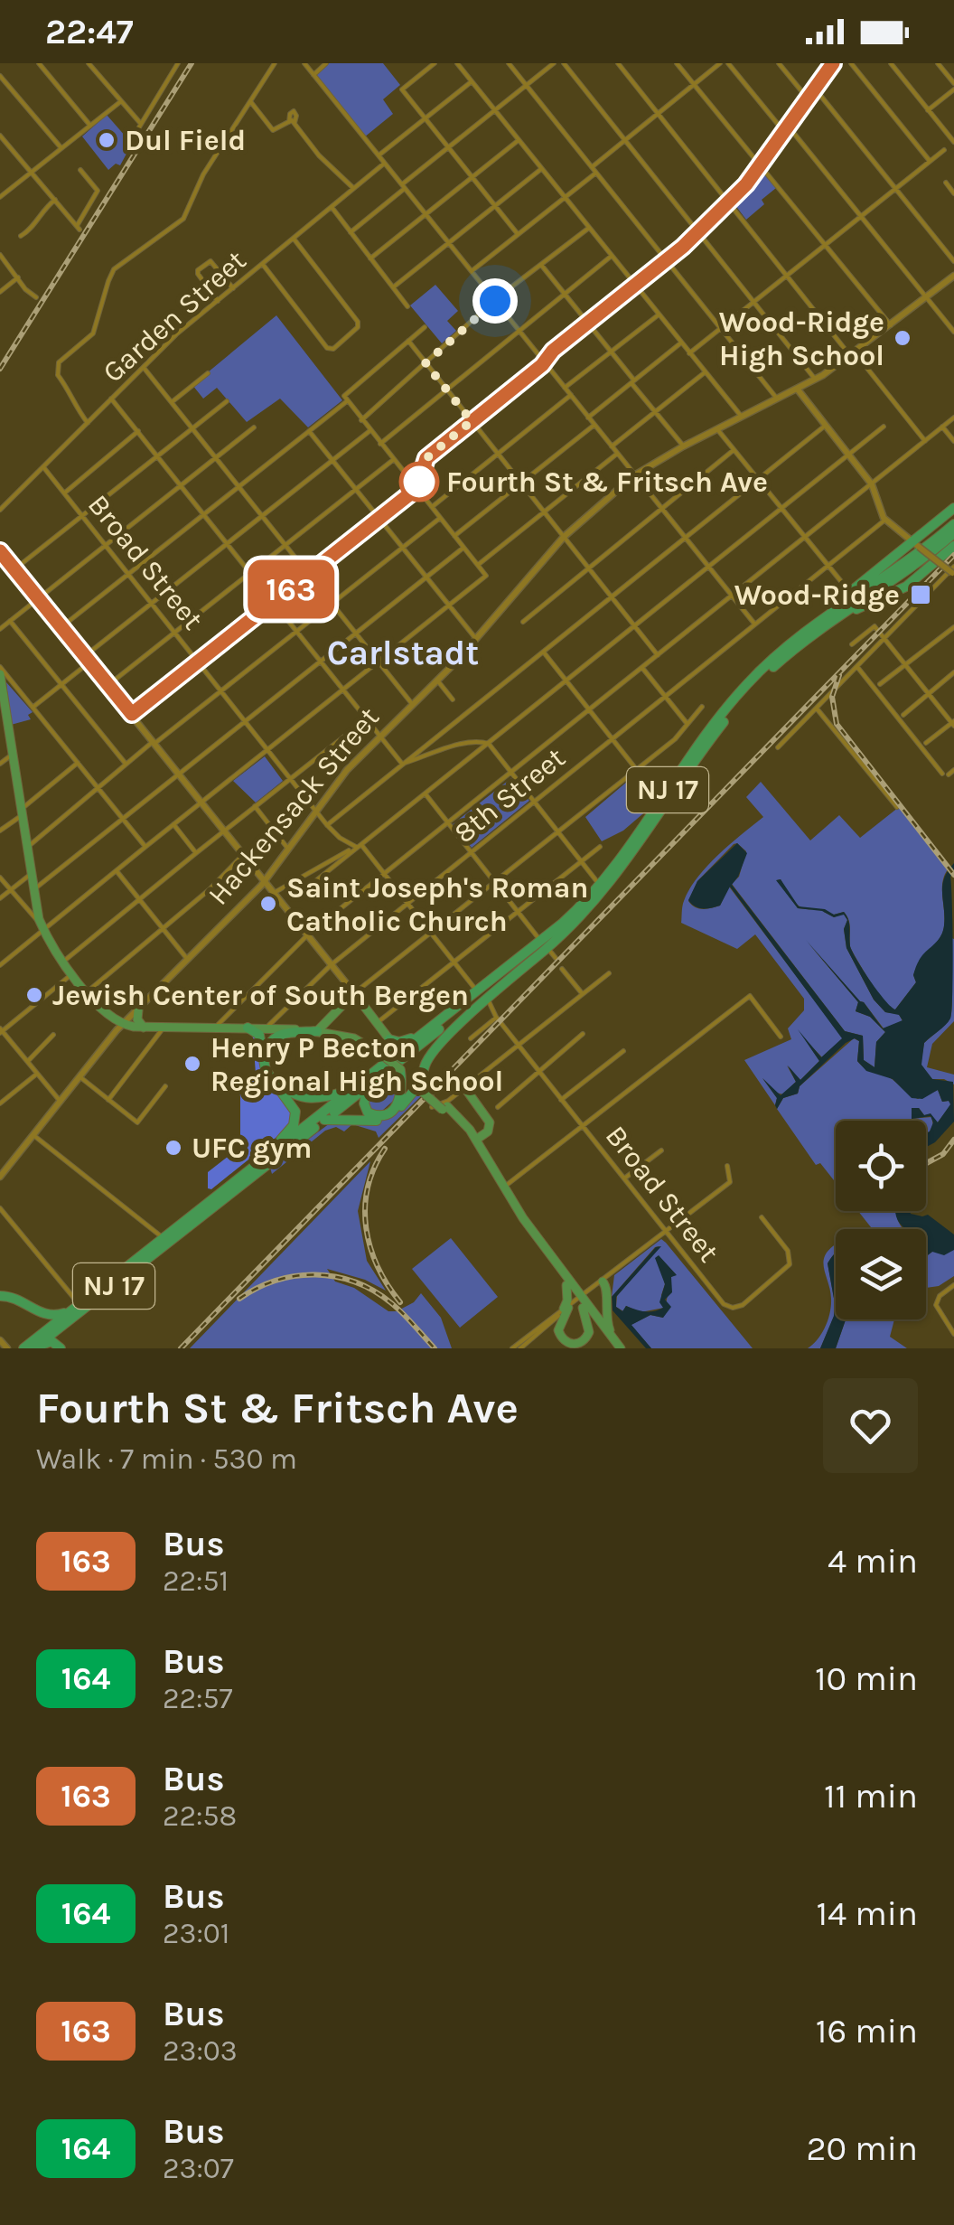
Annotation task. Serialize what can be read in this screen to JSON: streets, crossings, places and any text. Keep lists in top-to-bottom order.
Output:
{
  "streets": {
    "highway": ["NJ 17"],
    "main road": ["Hackensack Street"],
    "street": ["Garden Street", "Broad Street", "8th Street"]
  },
  "crossings": [
    ["Garden Street", "Broad Street"],
    ["Broad Street", "NJ 17"],
    ["Broad Street", "8th Street"],
    ["Broad Street", "Hackensack Street"]
  ],
  "districts": ["Carlstadt"],
  "places": {
    "other": [
      "Dul Field",
      "Wood-Ridge High School",
      "Fourth St & Fritsch Ave",
      "Saint Joseph's Roman Catholic Church",
      "Jewish Center of South Bergen",
      "Henry P Becton Regional High School",
      "UFC gym"
    ],
    "transit": ["Wood-Ridge"]
  },
  "lines": ["bus line 163"],
  "page": {
    "status": "22:47",
    "on_map": "163",
    "heading": ["Fourth St & Fritsch Ave", "Walk · 7 min · 530 m"],
    "list": [
      {
        "mark": "163",
        "name": "Bus",
        "note": "22:51",
        "value": "4 min"
      },
      {
        "mark": "164",
        "name": "Bus",
        "note": "22:57",
        "value": "10 min"
      },
      {
        "mark": "163",
        "name": "Bus",
        "note": "22:58",
        "value": "11 min"
      },
      {
        "mark": "164",
        "name": "Bus",
        "note": "23:01",
        "value": "14 min"
      },
      {
        "mark": "163",
        "name": "Bus",
        "note": "23:03",
        "value": "16 min"
      },
      {
        "mark": "164",
        "name": "Bus",
        "note": "23:07",
        "value": "20 min"
      }
    ]
  }
}
